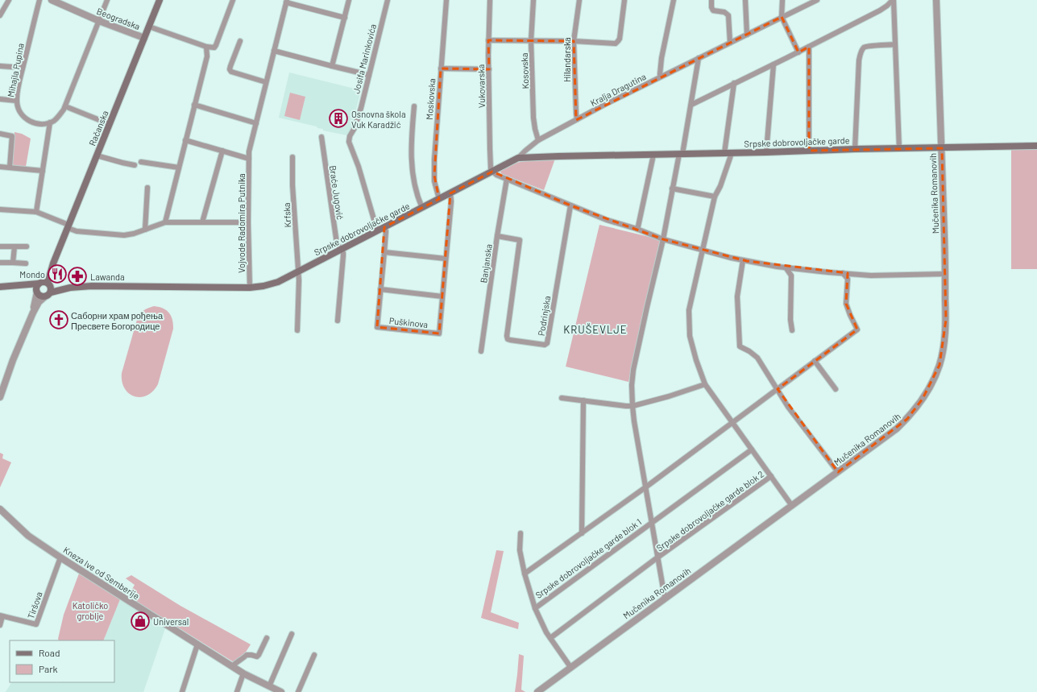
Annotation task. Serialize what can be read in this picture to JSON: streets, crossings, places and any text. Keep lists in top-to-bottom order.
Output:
{
  "streets": {
    "main road": ["Račanska", "Srpske dobrovoljačke garde"],
    "street": [
      "Beogradska",
      "Josifa Marinkovića",
      "Hilandarska",
      "Mihajla Pupina",
      "Kosovska",
      "Vukovarska",
      "Kralja Dragutina",
      "Moskovska",
      "Braće Jugović",
      "Mučenika Romanovih",
      "Krfska",
      "Vojvode Radomira Putnika",
      "Banjanska",
      "Podrinjska",
      "Puškinova",
      "Srpske dobrovoljačke garde blok 2",
      "Srpske dobrovoljačke garde blok 1",
      "Kneza Ive od Semberije",
      "Tiršova"
    ]
  },
  "crossings": [
    ["Beogradska", "Račanska"],
    ["Josifa Marinkovića", "Srpske dobrovoljačke garde"],
    ["Hilandarska", "Kralja Dragutina"],
    ["Kosovska", "Kralja Dragutina"],
    ["Vukovarska", "Srpske dobrovoljačke garde"],
    ["Kralja Dragutina", "Srpske dobrovoljačke garde"],
    ["Kralja Dragutina", "Srpske dobrovoljačke garde blok 1"],
    ["Moskovska", "Srpske dobrovoljačke garde"],
    ["Srpske dobrovoljačke garde", "Braće Jugović"],
    ["Srpske dobrovoljačke garde", "Mučenika Romanovih"],
    ["Srpske dobrovoljačke garde", "Krfska"],
    ["Srpske dobrovoljačke garde", "Vojvode Radomira Putnika"],
    ["Srpske dobrovoljačke garde", "Puškinova"],
    ["Srpske dobrovoljačke garde", "Srpske dobrovoljačke garde blok 2"],
    ["Srpske dobrovoljačke garde", "Srpske dobrovoljačke garde blok 1"],
    ["Mučenika Romanovih", "Srpske dobrovoljačke garde blok 2"],
    ["Mučenika Romanovih", "Srpske dobrovoljačke garde blok 1"],
    ["Banjanska", "Podrinjska"],
    ["Srpske dobrovoljačke garde blok 2", "Srpske dobrovoljačke garde blok 1"],
    ["Kneza Ive od Semberije", "Tiršova"]
  ],
  "districts": ["KRUŠEVLJE"],
  "parks": ["Katoličko groblje"],
  "places": {
    "building": ["Osnovna škola Vuk Karadžić"],
    "restaurant": ["Mondo"],
    "pharmacy": ["Lawanda"],
    "church": ["Саборни храм рођења Пресвете Богородице"],
    "shop": ["Universal"]
  },
  "legend": ["Road", "Park"]
}
